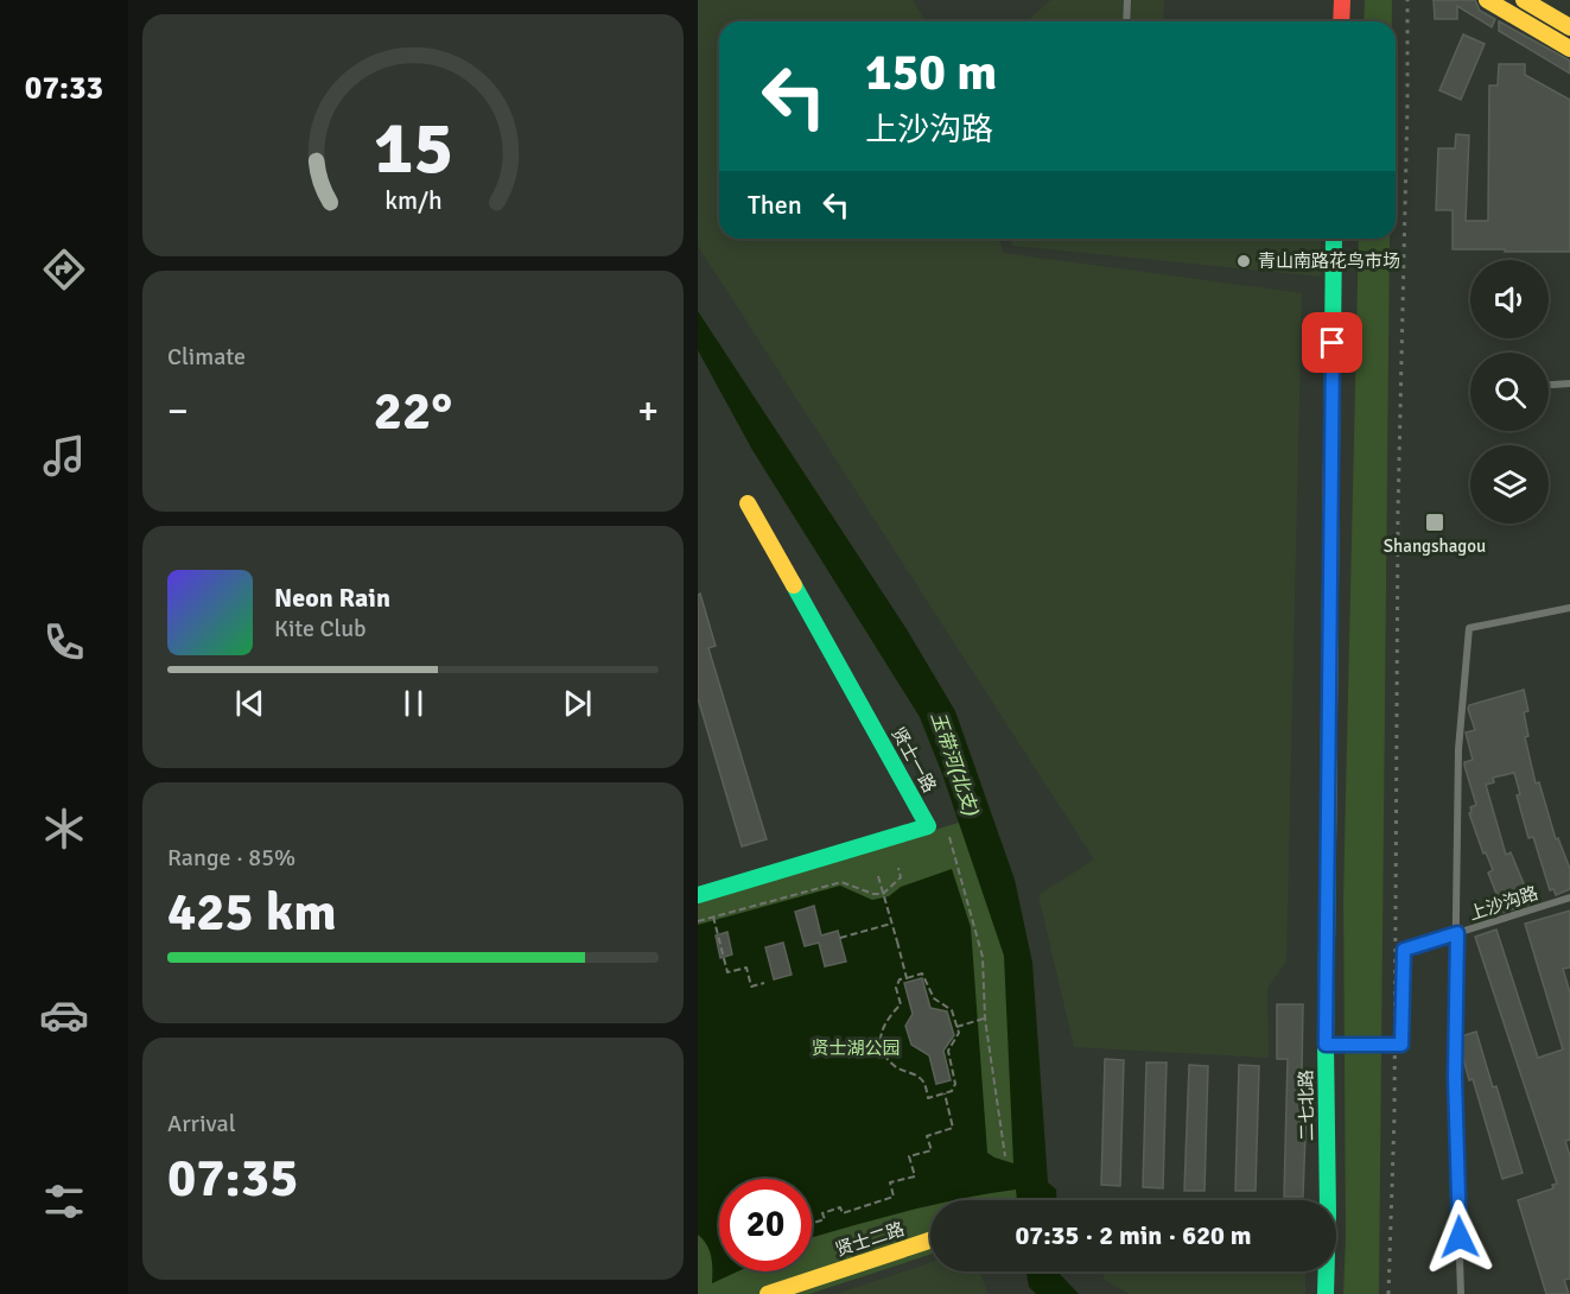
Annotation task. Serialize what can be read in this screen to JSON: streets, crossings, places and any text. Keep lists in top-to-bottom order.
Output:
{
  "streets": {
    "main road": ["贤士一路", "二七北路", "贤士二路"],
    "lane": ["上沙沟路"]
  },
  "crossings": [
    ["上沙沟路", "二七北路"]
  ],
  "water": ["玉带河(北支)"],
  "parks": ["贤士湖公园"],
  "places": {
    "other": ["青山南路花鸟市场"],
    "transit": ["Shangshagou"]
  },
  "page": {
    "tabs": "07:33",
    "turn": ["150 m", "上沙沟路"],
    "then": "Then",
    "tile": [
      "Climate",
      ["Range · 85%", "425 km"],
      ["Arrival", "07:35"]
    ],
    "heat": ["−", "22°", "+"],
    "song": ["Neon Rain", "Kite Club"],
    "limit": "20",
    "trip": "07:35 · 2 min · 620 m",
    "gauge": ["15", "km/h"]
  }
}
